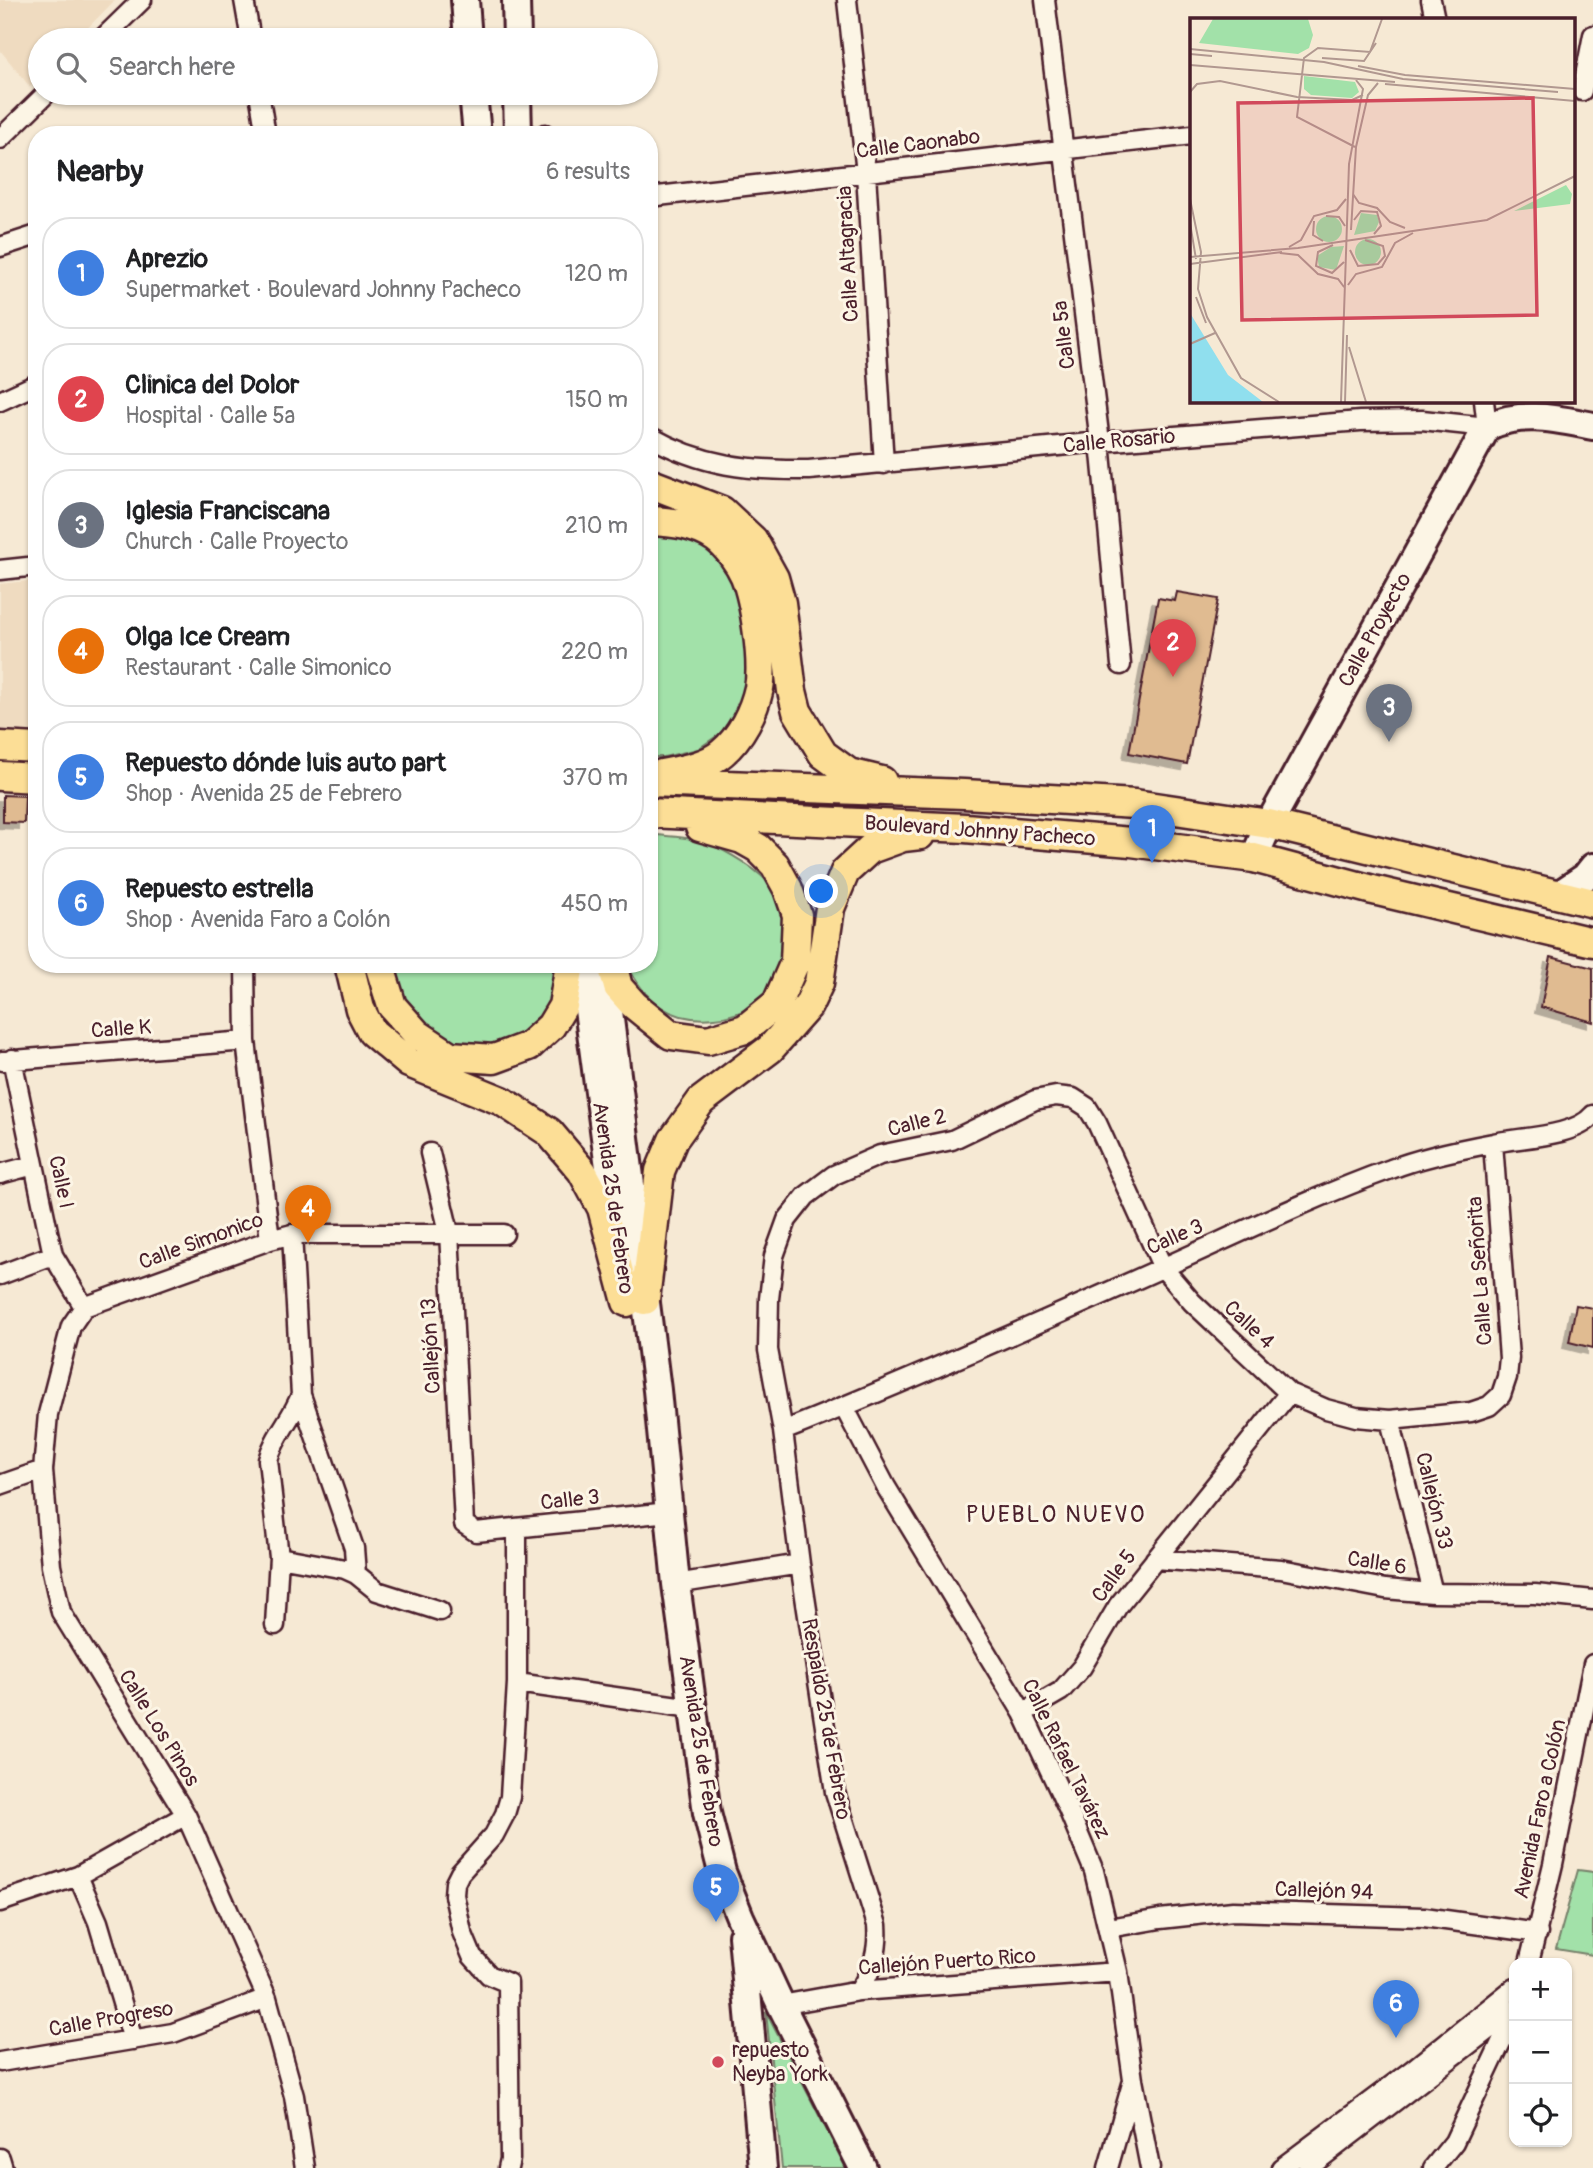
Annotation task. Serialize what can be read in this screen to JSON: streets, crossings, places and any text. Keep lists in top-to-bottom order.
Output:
{
  "streets": {
    "main road": [
      "Calle Rosario",
      "Calle Proyecto",
      "Boulevard Johnny Pacheco",
      "Avenida 25 de Febrero"
    ],
    "street": [
      "Calle Caonabo",
      "Calle Altagracia",
      "Calle 5a",
      "Calle K",
      "Calle 2",
      "Calle I",
      "Calle 3",
      "Calle Simonico",
      "Calle La Señorita",
      "Calle 4",
      "Callejón 13",
      "Callejón 33",
      "Calle 6",
      "Calle 5",
      "Respaldo 25 de Febrero",
      "Calle Los Pinos",
      "Calle Rafael Tavárez",
      "Avenida Faro a Colón",
      "Callejón 94",
      "Callejón Puerto Rico",
      "Calle Progreso"
    ]
  },
  "crossings": [
    ["Calle Caonabo", "Calle Altagracia"],
    ["Calle Caonabo", "Calle 5a"],
    ["Calle Altagracia", "Calle Rosario"],
    ["Calle 5a", "Calle Rosario"],
    ["Calle Rosario", "Calle Proyecto"],
    ["Calle Proyecto", "Boulevard Johnny Pacheco"],
    ["Calle K", "Calle I"],
    ["Calle 2", "Calle 4"],
    ["Calle 2", "Respaldo 25 de Febrero"],
    ["Calle I", "Calle Simonico"],
    ["Calle I", "Calle Los Pinos"],
    ["Avenida 25 de Febrero", "Calle 3"],
    ["Avenida 25 de Febrero", "Callejón Puerto Rico"],
    ["Calle 3", "Calle La Señorita"],
    ["Calle 3", "Calle 4"],
    ["Calle 3", "Callejón 13"],
    ["Calle 3", "Respaldo 25 de Febrero"],
    ["Calle 3", "Calle Rafael Tavárez"],
    ["Calle Simonico", "Callejón 13"],
    ["Calle Simonico", "Calle Los Pinos"],
    ["Calle La Señorita", "Calle 4"],
    ["Calle 4", "Callejón 33"],
    ["Calle 4", "Calle 5"],
    ["Callejón 33", "Calle 6"],
    ["Calle 6", "Calle 5"],
    ["Calle 5", "Calle Rafael Tavárez"],
    ["Respaldo 25 de Febrero", "Callejón Puerto Rico"],
    ["Calle Los Pinos", "Calle Progreso"],
    ["Calle Rafael Tavárez", "Callejón 94"],
    ["Calle Rafael Tavárez", "Callejón Puerto Rico"],
    ["Avenida Faro a Colón", "Callejón 94"]
  ],
  "districts": ["PUEBLO NUEVO"],
  "places": ["repuesto Neyba York"],
  "page": {
    "search": "Search here",
    "heading": ["Nearby", "6 results"],
    "list": [
      {
        "mark": "1",
        "name": "Aprezio",
        "note": "Supermarket · Boulevard Johnny Pacheco",
        "value": "120 m"
      },
      {
        "mark": "2",
        "name": "Clinica del Dolor",
        "note": "Hospital · Calle 5a",
        "value": "150 m"
      },
      {
        "mark": "3",
        "name": "Iglesia Franciscana",
        "note": "Church · Calle Proyecto",
        "value": "210 m"
      },
      {
        "mark": "4",
        "name": "Olga Ice Cream",
        "note": "Restaurant · Calle Simonico",
        "value": "220 m"
      },
      {
        "mark": "5",
        "name": "Repuesto dónde luis auto part",
        "note": "Shop · Avenida 25 de Febrero",
        "value": "370 m"
      },
      {
        "mark": "6",
        "name": "Repuesto estrella",
        "note": "Shop · Avenida Faro a Colón",
        "value": "450 m"
      }
    ],
    "pins": [
      "2",
      "3",
      "1",
      "4",
      "5",
      "6"
    ],
    "map_buttons": ["+", "−"]
  }
}
